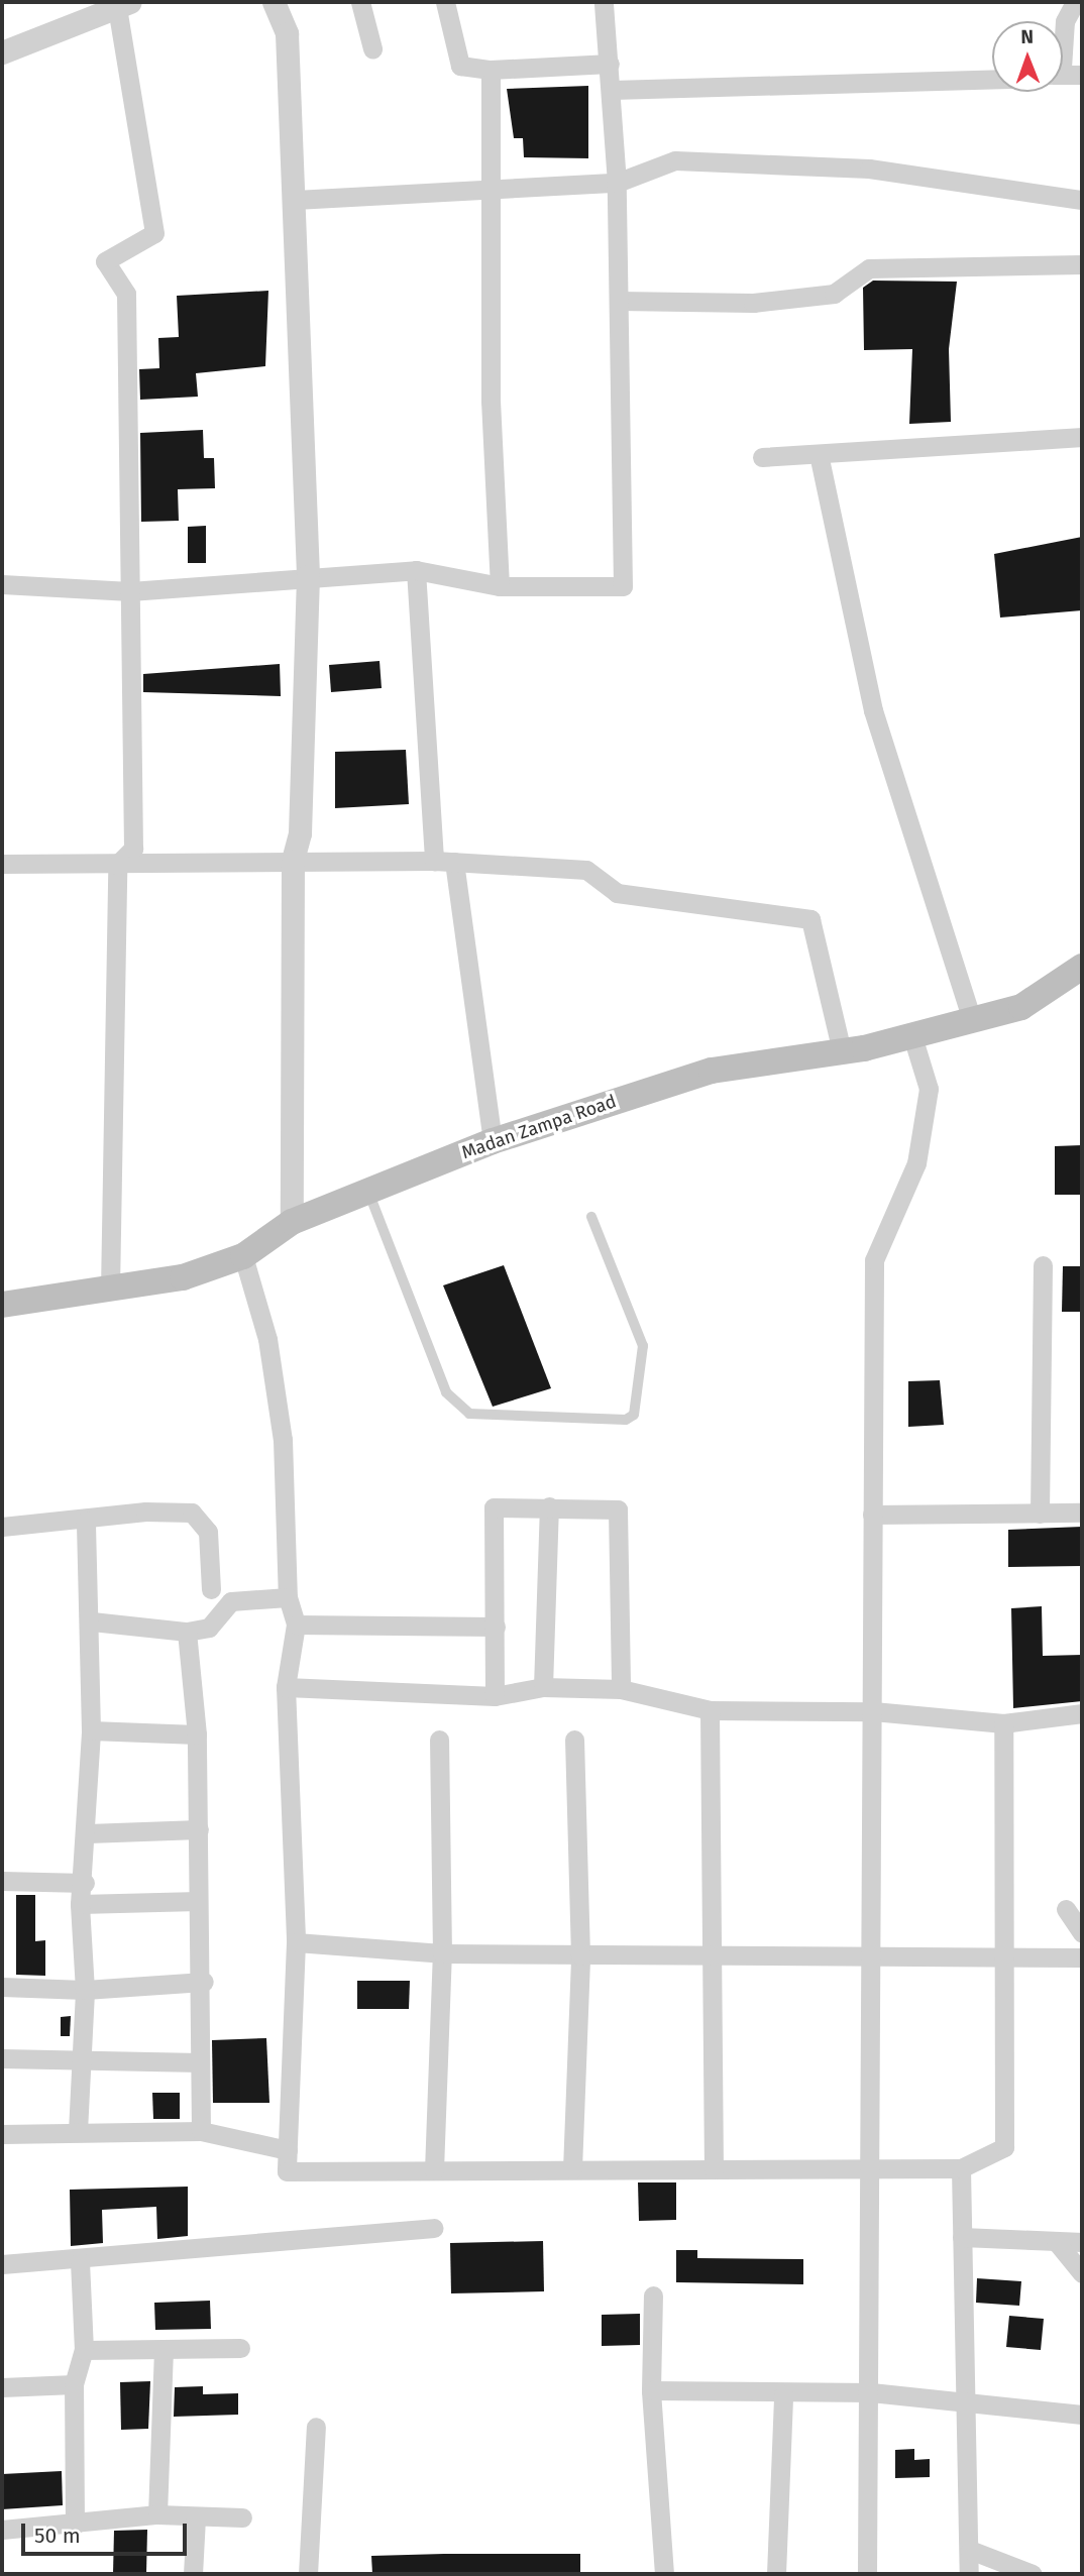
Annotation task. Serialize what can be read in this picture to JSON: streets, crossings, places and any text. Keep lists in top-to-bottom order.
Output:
{
  "streets": {
    "main road": ["Madan Zampa Road"]
  },
  "scale_bar": "50 m",
  "north": "top"
}
